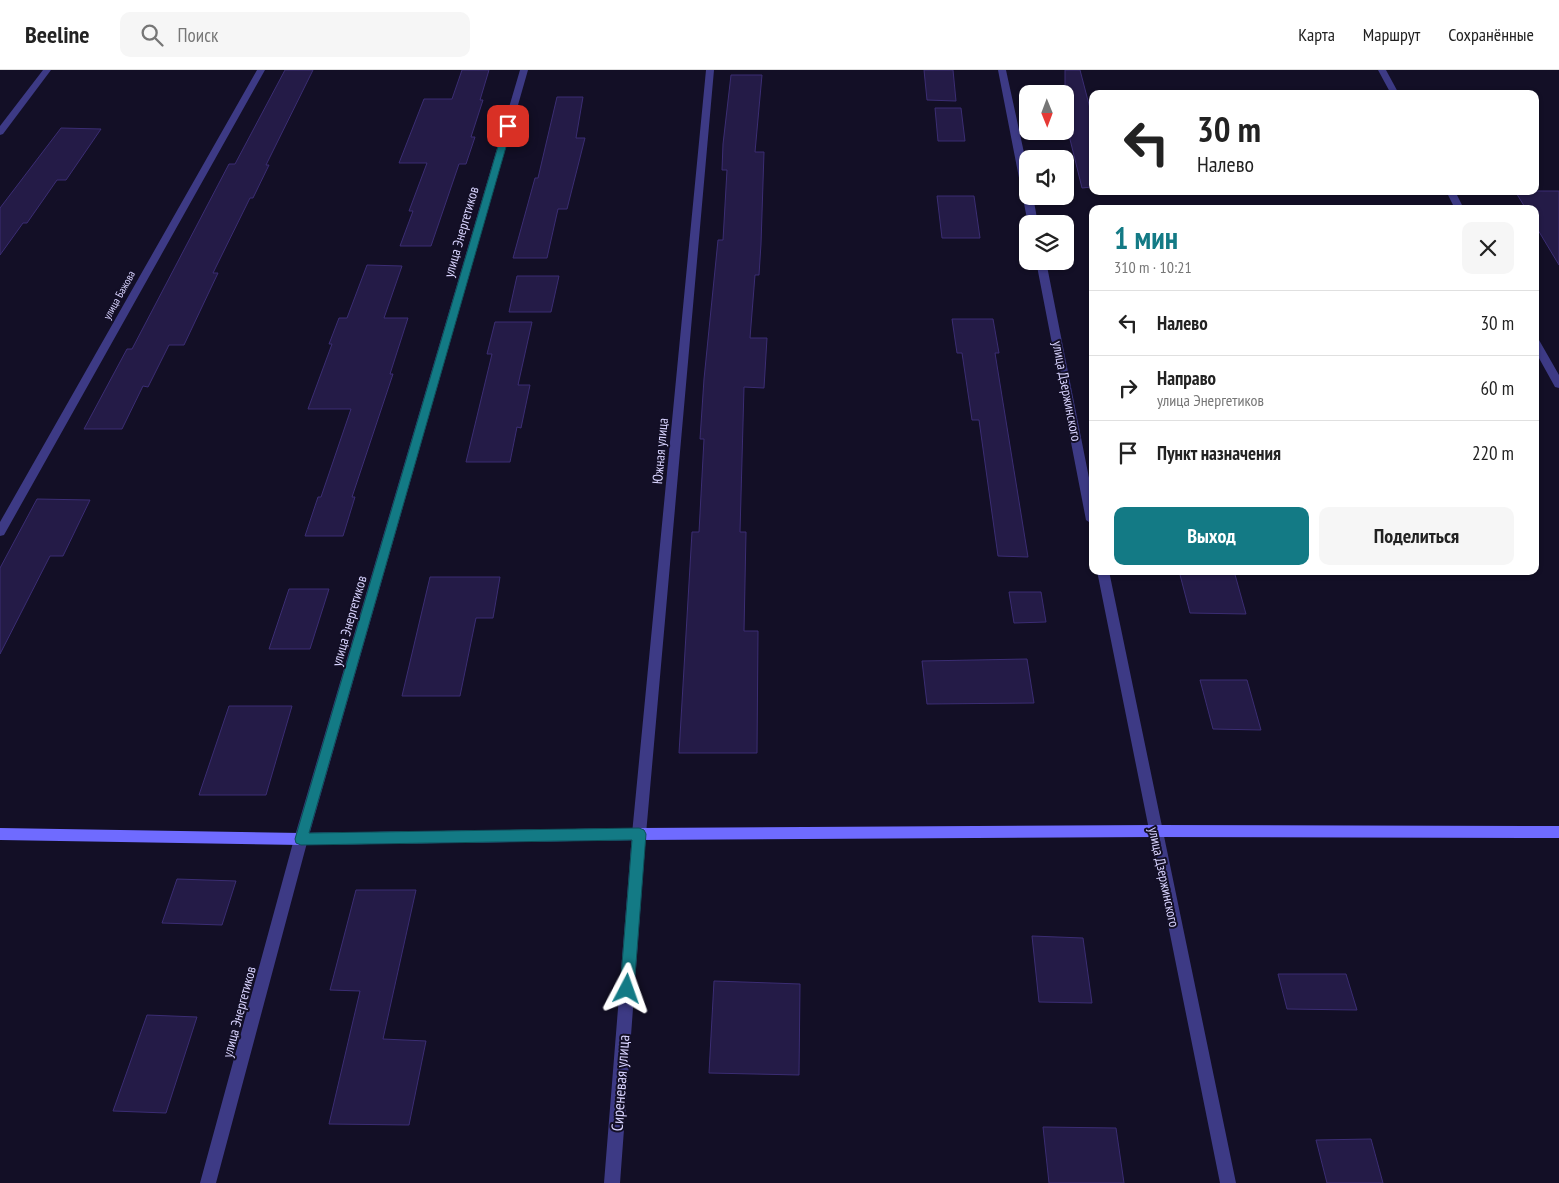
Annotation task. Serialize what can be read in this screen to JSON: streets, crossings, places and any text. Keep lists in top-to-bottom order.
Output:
{
  "streets": {
    "street": [
      "улица Энергетиков",
      "улица Бажова",
      "улица Дзержинского",
      "Южная улица",
      "Сиреневая улица"
    ]
  },
  "crossings": [
    ["Южная улица", "Сиреневая улица"]
  ],
  "north": "bottom",
  "page": {
    "header": "Beeline",
    "search": "Поиск",
    "nav": ["Карта", "Маршрут", "Сохранённые"],
    "turn": ["30 m", "Налево"],
    "heading": ["1 мин", "310 m · 10:21"],
    "list": [
      {
        "name": "Налево",
        "value": "30 m"
      },
      {
        "name": "Направо",
        "note": "улица Энергетиков",
        "value": "60 m"
      },
      {
        "name": "Пункт назначения",
        "value": "220 m"
      }
    ],
    "buttons": ["Выход", "Поделиться"]
  }
}
